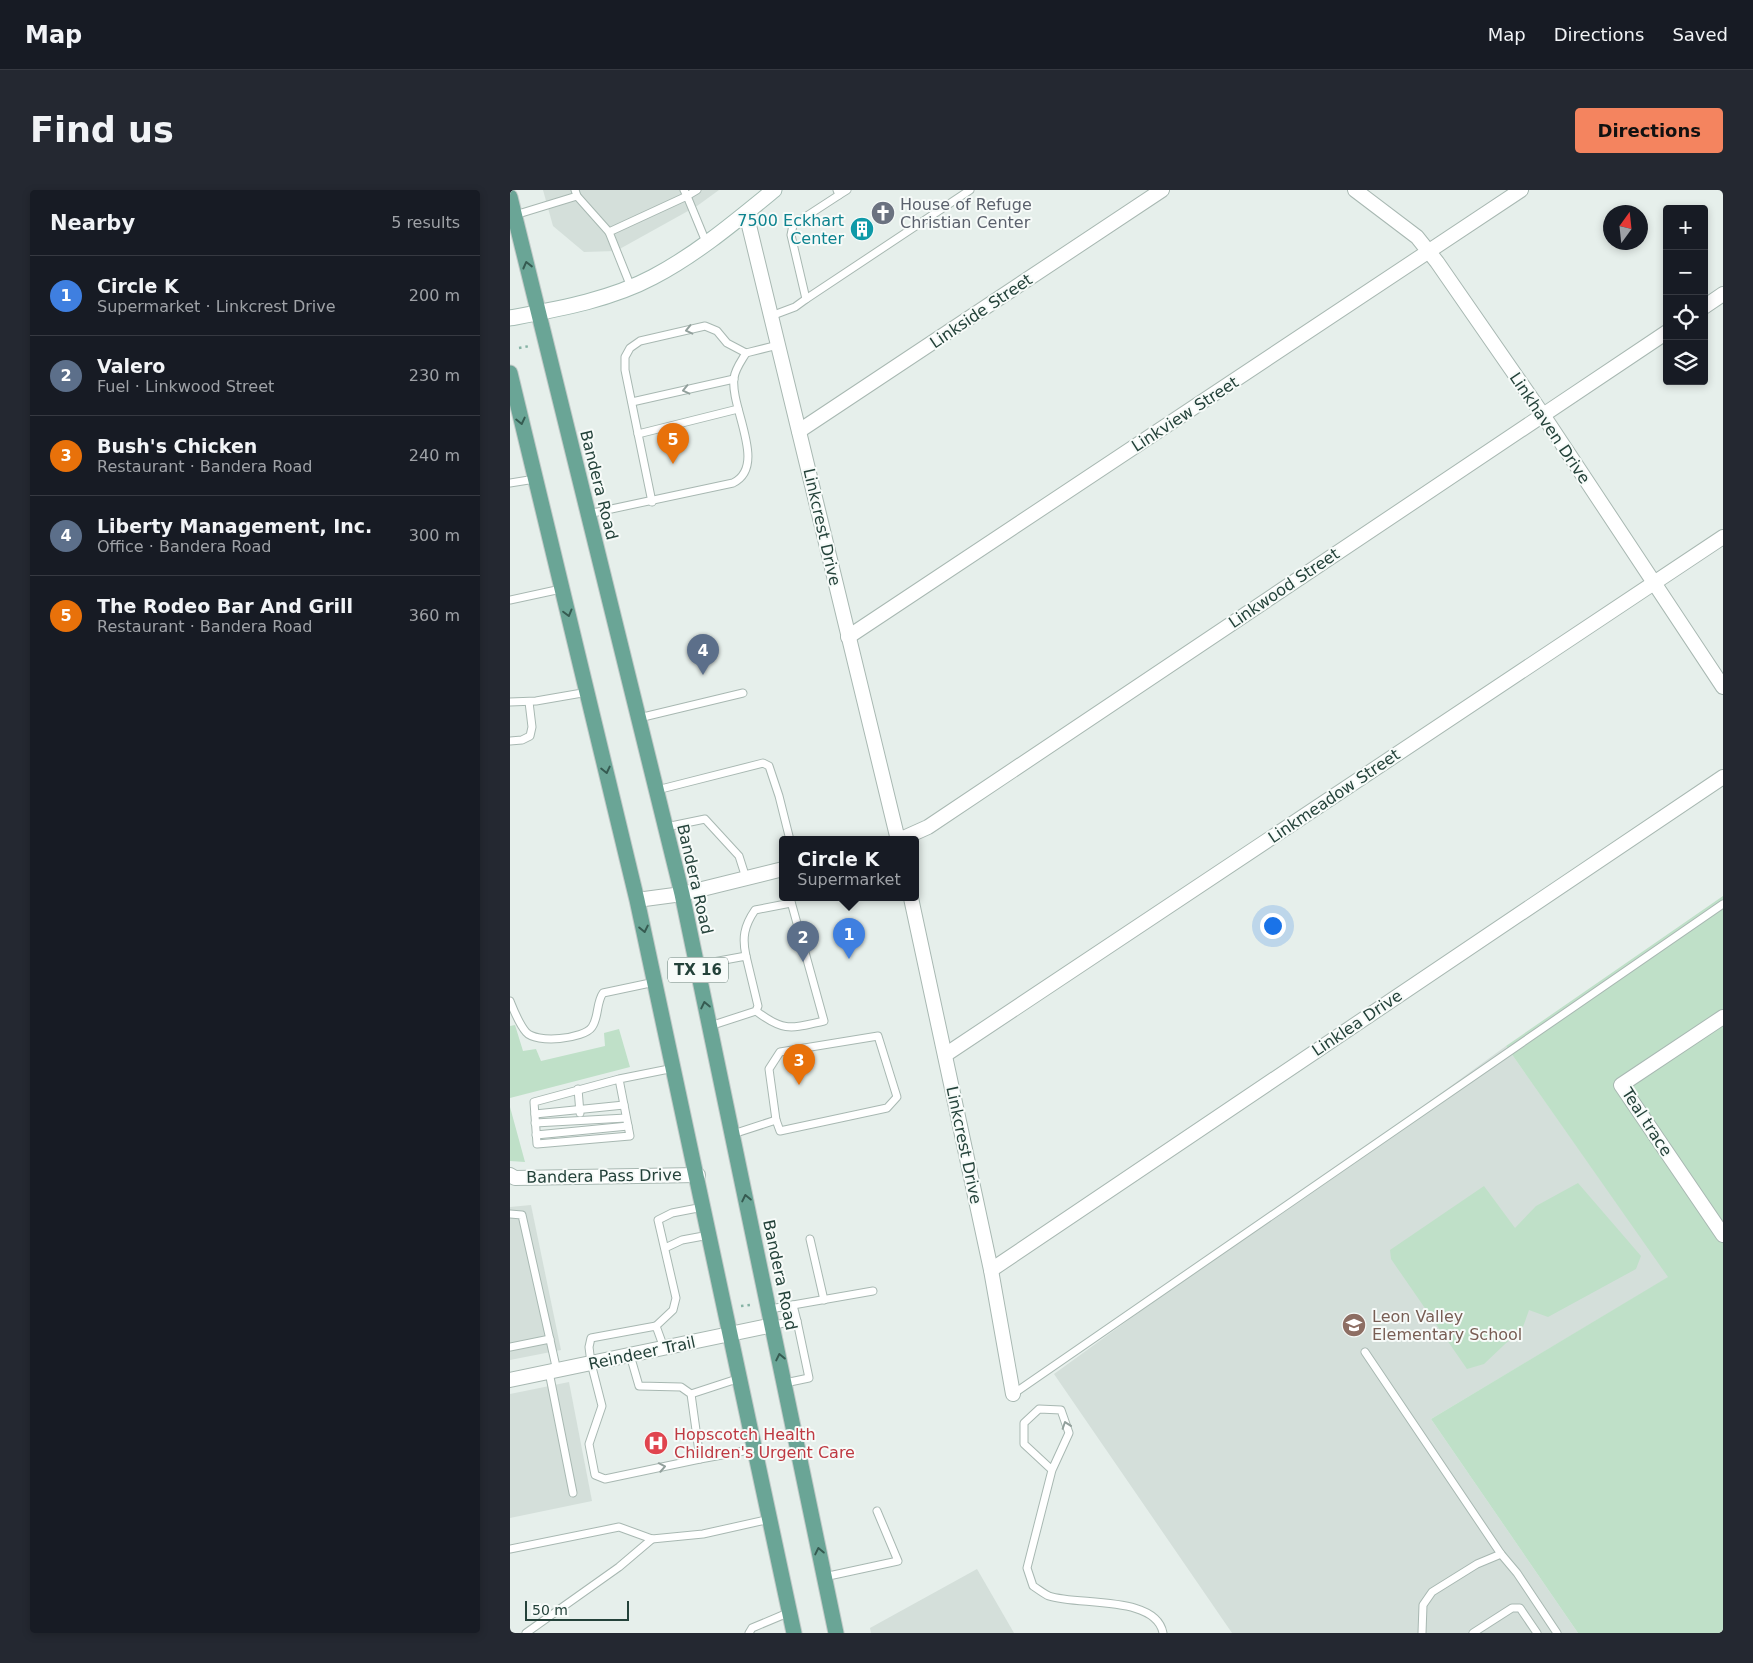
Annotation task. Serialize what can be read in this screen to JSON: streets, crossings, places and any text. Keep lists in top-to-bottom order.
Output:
{
  "streets": {
    "main road": ["Bandera Road", "TX 16"],
    "street": [
      "Linkside Street",
      "Linkview Street",
      "Linkhaven Drive",
      "Linkcrest Drive",
      "Linkwood Street",
      "Linkmeadow Street",
      "Linklea Drive",
      "Teal trace",
      "Bandera Pass Drive",
      "Reindeer Trail"
    ]
  },
  "crossings": [
    ["Linkside Street", "Linkcrest Drive"],
    ["Linkview Street", "Linkhaven Drive"],
    ["Linkview Street", "Linkcrest Drive"],
    ["Linkhaven Drive", "Linkwood Street"],
    ["Linkhaven Drive", "Linkmeadow Street"],
    ["Bandera Road", "Reindeer Trail"],
    ["Linkcrest Drive", "Linkmeadow Street"],
    ["Linkcrest Drive", "Linklea Drive"],
    ["TX 16", "Bandera Pass Drive"],
    ["TX 16", "Reindeer Trail"]
  ],
  "places": {
    "church": ["House of Refuge Christian Center"],
    "building": ["7500 Eckhart Center"],
    "school or university": ["Leon Valley Elementary School"],
    "hospital": ["Hopscotch Health Children's Urgent Care"]
  },
  "scale_bar": "50 m",
  "north": "top",
  "page": {
    "header": "Map",
    "nav": ["Map", "Directions", "Saved"],
    "buttons": "Directions",
    "title": "Find us",
    "heading": ["Nearby", "5 results"],
    "map_buttons": ["+", "−"],
    "list": [
      {
        "mark": "1",
        "name": "Circle K",
        "note": "Supermarket · Linkcrest Drive",
        "value": "200 m"
      },
      {
        "mark": "2",
        "name": "Valero",
        "note": "Fuel · Linkwood Street",
        "value": "230 m"
      },
      {
        "mark": "3",
        "name": "Bush's Chicken",
        "note": "Restaurant · Bandera Road",
        "value": "240 m"
      },
      {
        "mark": "4",
        "name": "Liberty Management, Inc.",
        "note": "Office · Bandera Road",
        "value": "300 m"
      },
      {
        "mark": "5",
        "name": "The Rodeo Bar And Grill",
        "note": "Restaurant · Bandera Road",
        "value": "360 m"
      }
    ],
    "pins": [
      "5",
      "4",
      "1",
      "2",
      "3"
    ],
    "popup": ["Circle K", "Supermarket"],
    "scale": "50 m"
  }
}
